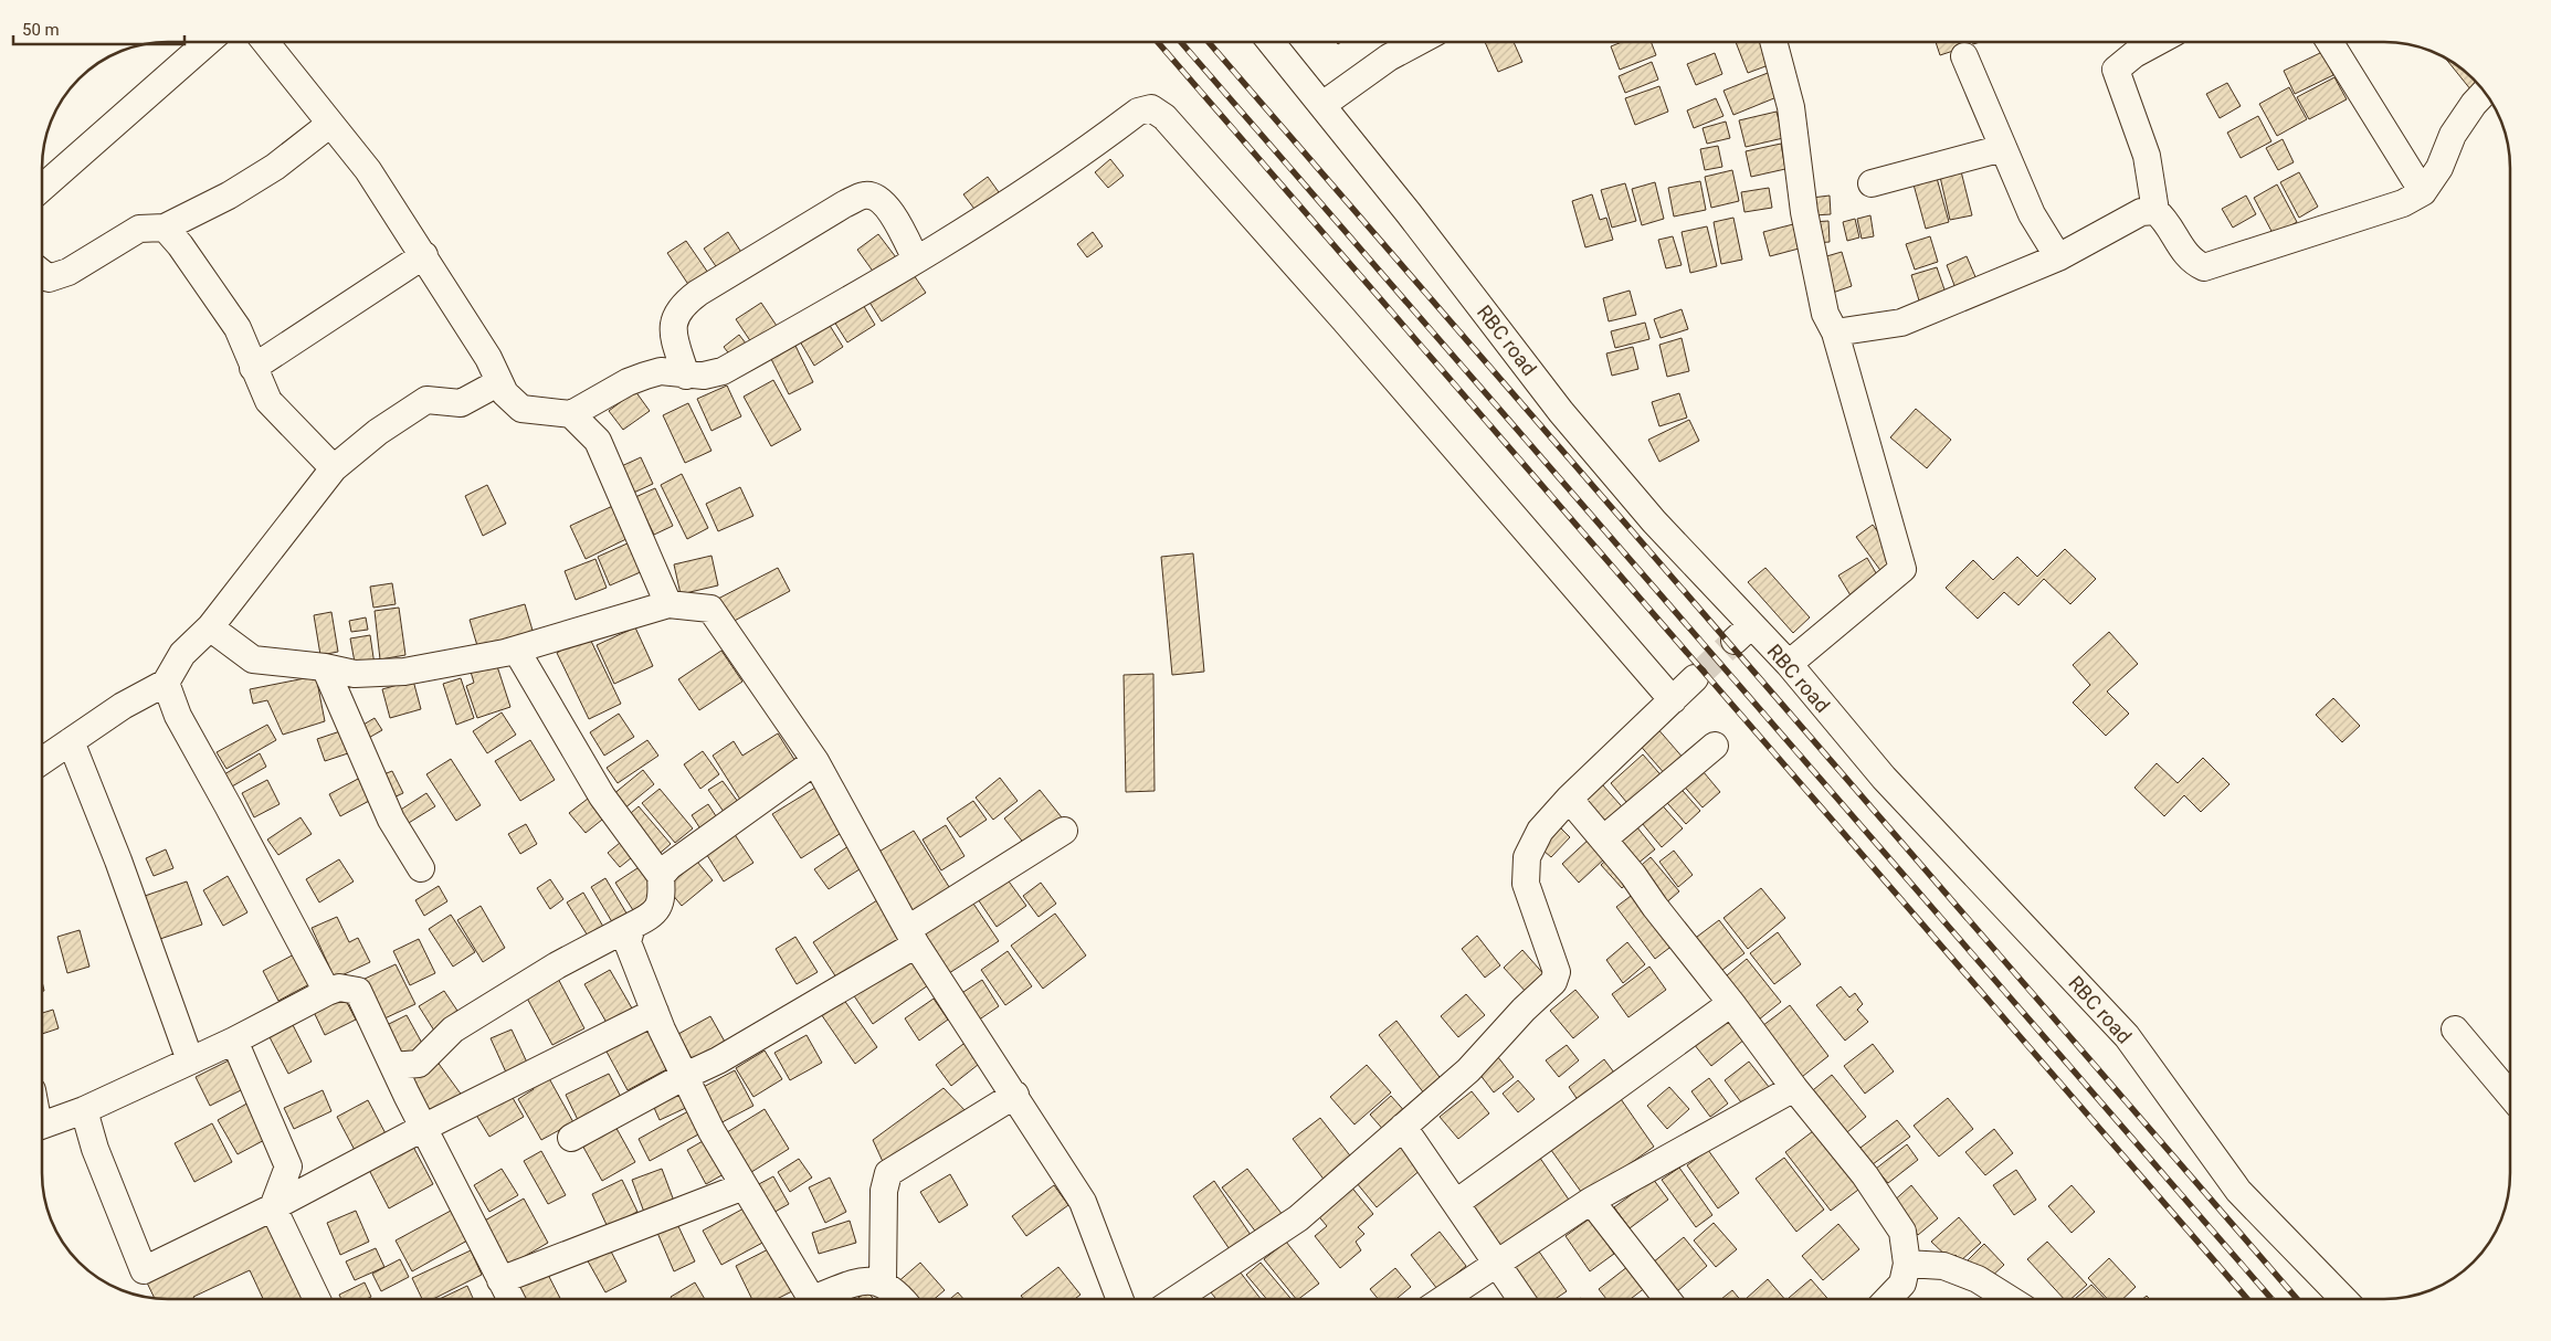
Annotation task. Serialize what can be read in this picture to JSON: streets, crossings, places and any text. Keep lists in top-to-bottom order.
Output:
{
  "streets": {
    "street": ["RBC road"]
  },
  "scale_bar": "50 m"
}
